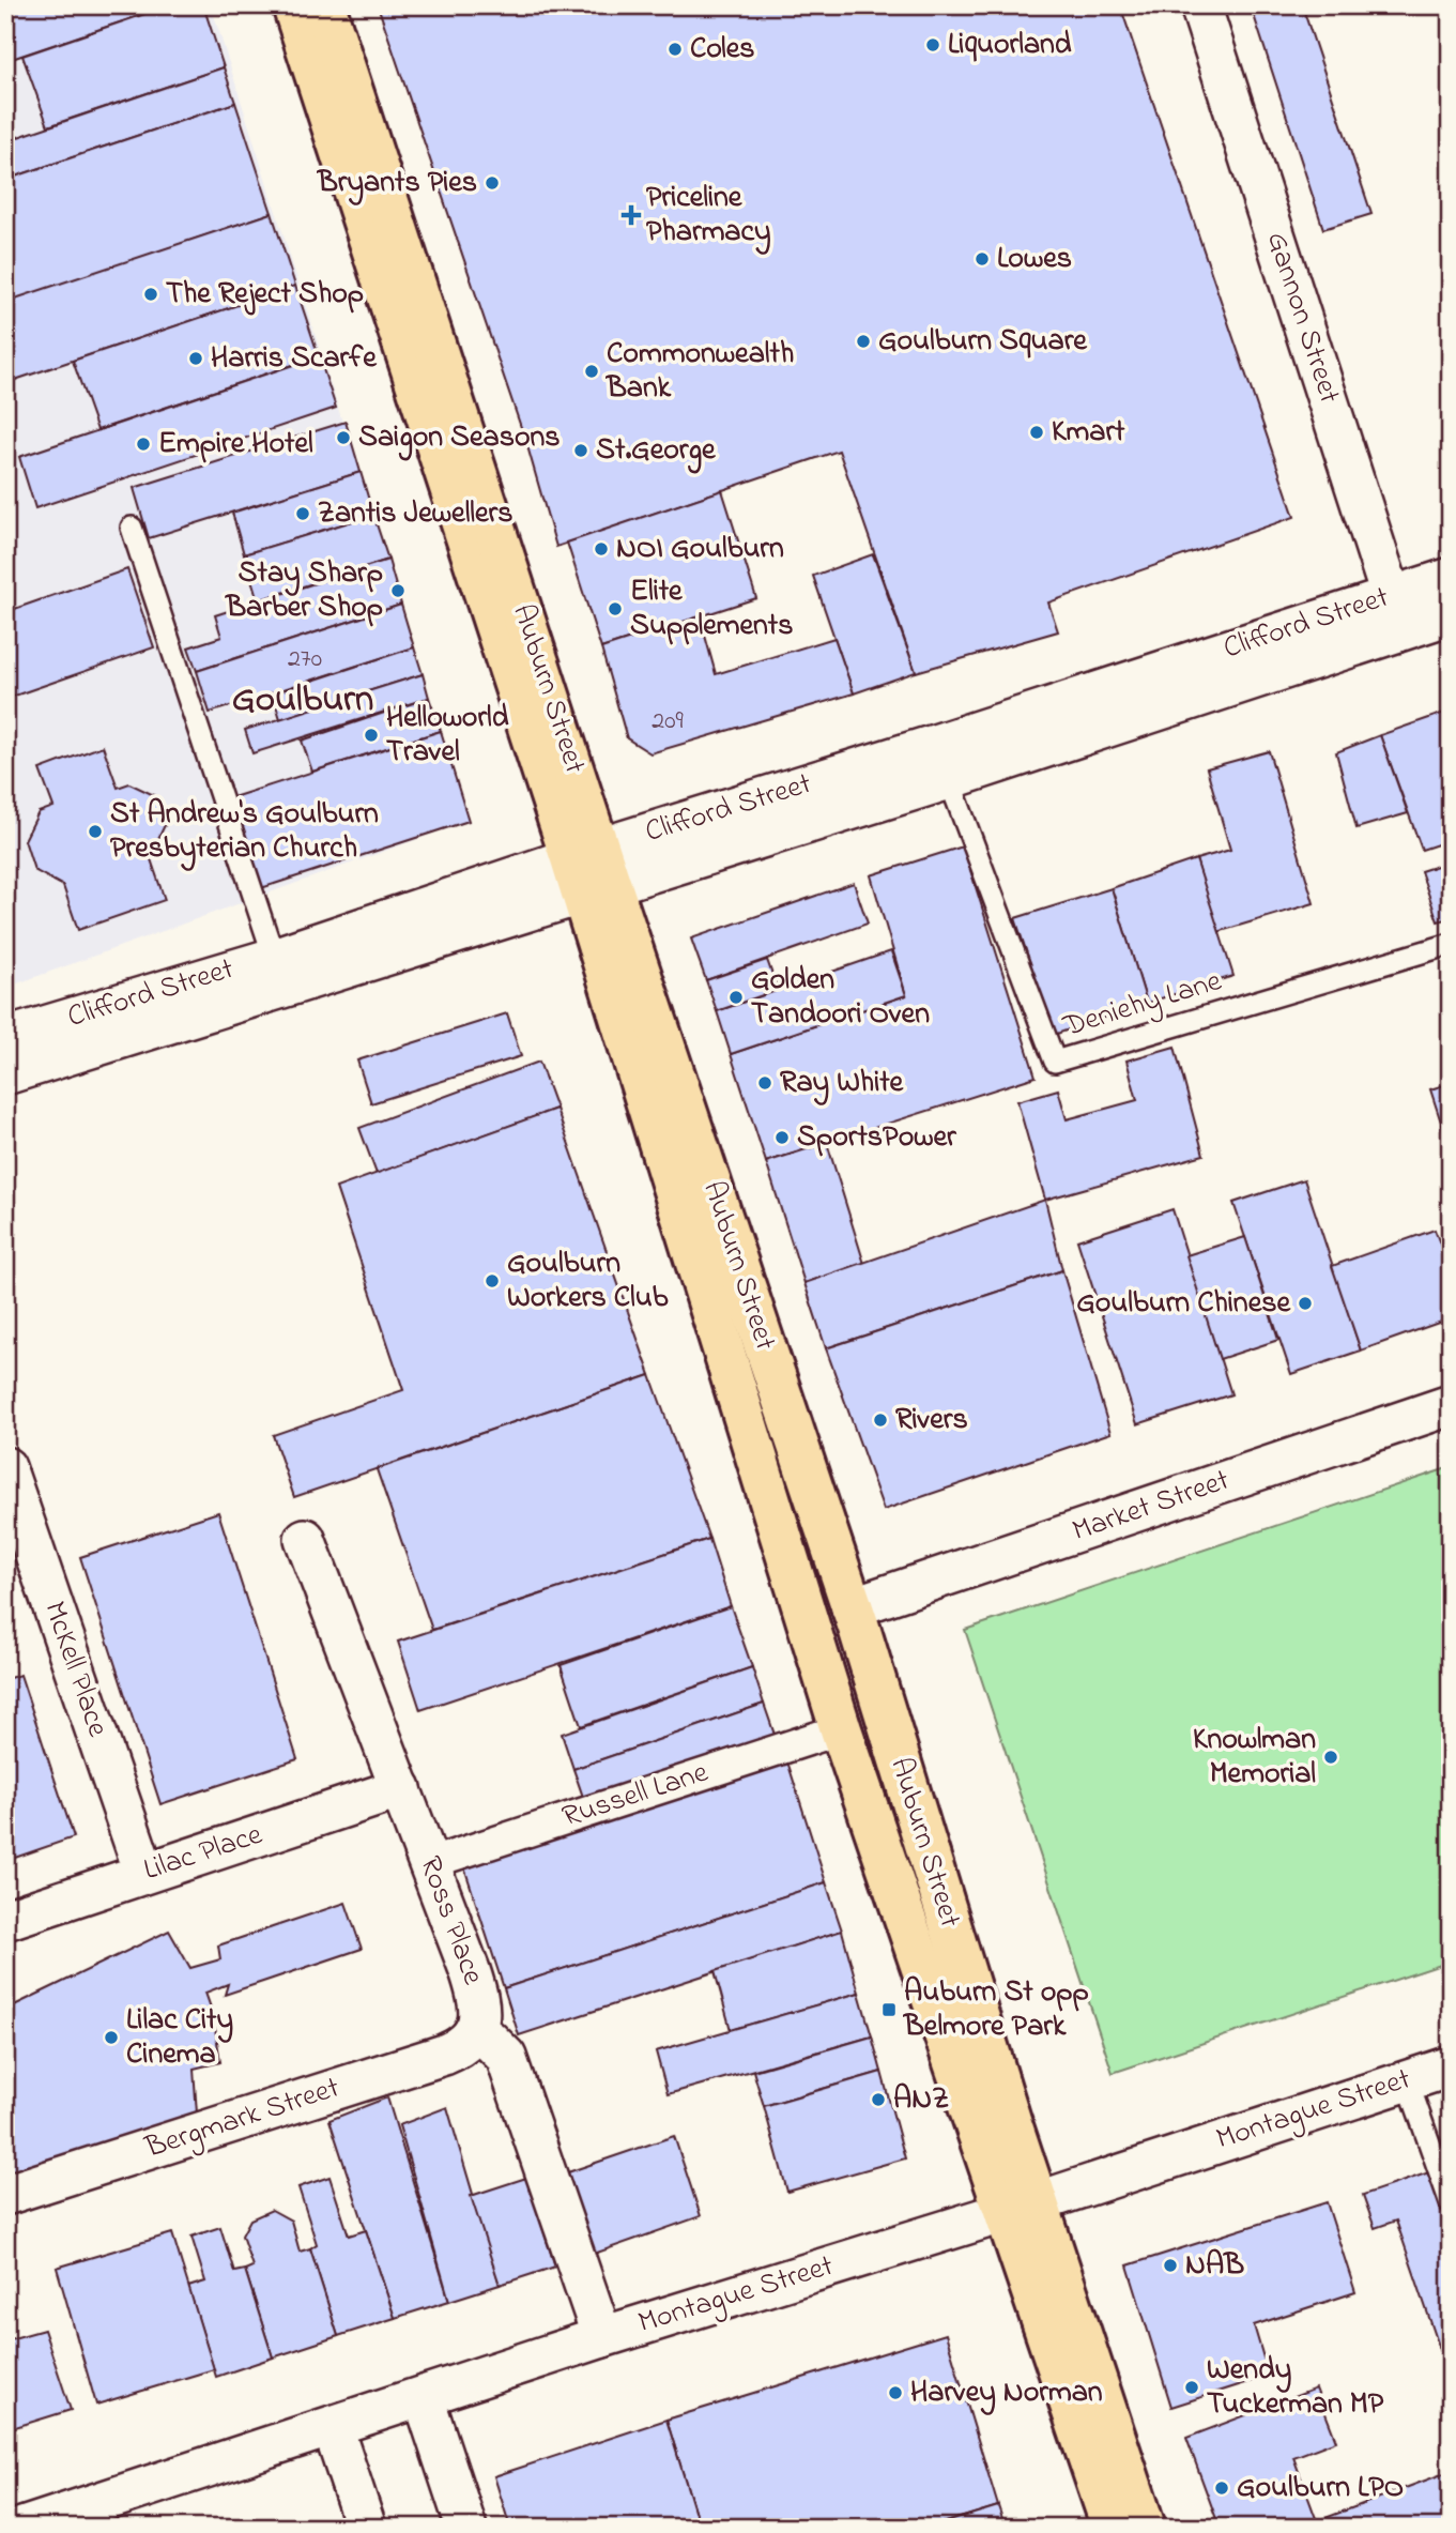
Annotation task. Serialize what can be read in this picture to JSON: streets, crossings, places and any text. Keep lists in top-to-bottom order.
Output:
{
  "streets": {
    "main road": ["Auburn Street"],
    "street": [
      "Gannon Street",
      "Clifford Street",
      "Market Street",
      "McKell Place",
      "Russell Lane",
      "Lilac Place",
      "Ross Place",
      "Montague Street",
      "Bergmark Street"
    ],
    "lane": ["Deniehy Lane"]
  },
  "crossings": [
    ["Gannon Street", "Clifford Street"],
    ["Clifford Street", "Auburn Street"],
    ["Clifford Street", "Deniehy Lane"],
    ["Auburn Street", "Market Street"],
    ["Auburn Street", "Russell Lane"],
    ["Auburn Street", "Montague Street"],
    ["McKell Place", "Lilac Place"],
    ["Russell Lane", "Ross Place"],
    ["Lilac Place", "Ross Place"],
    ["Ross Place", "Bergmark Street"]
  ],
  "districts": ["Goulburn"],
  "places": {
    "other": [
      "Liquorland",
      "Coles",
      "Bryants Pies",
      "Lowes",
      "The Reject Shop",
      "Goulburn Square",
      "Harris Scarfe",
      "Commonwealth Bank",
      "Kmart",
      "Saigon Seasons",
      "Empire Hotel",
      "St.George",
      "Zantis Jewellers",
      "NOI Goulburn",
      "Stay Sharp Barber Shop",
      "Elite Supplements",
      "Helloworld Travel",
      "St Andrew's Goulburn Presbyterian Church",
      "Golden Tandoori Oven",
      "Ray White",
      "SportsPower",
      "Goulburn Workers Club",
      "Goulburn Chinese",
      "Rivers",
      "Knowlman Memorial",
      "Lilac City Cinema",
      "ANZ",
      "NAB",
      "Wendy Tuckerman MP",
      "Harvey Norman",
      "Goulburn LPO"
    ],
    "health": ["Priceline Pharmacy"],
    "transit": ["Auburn St opp Belmore Park"]
  },
  "house_numbers": ["270", "209"]
}
